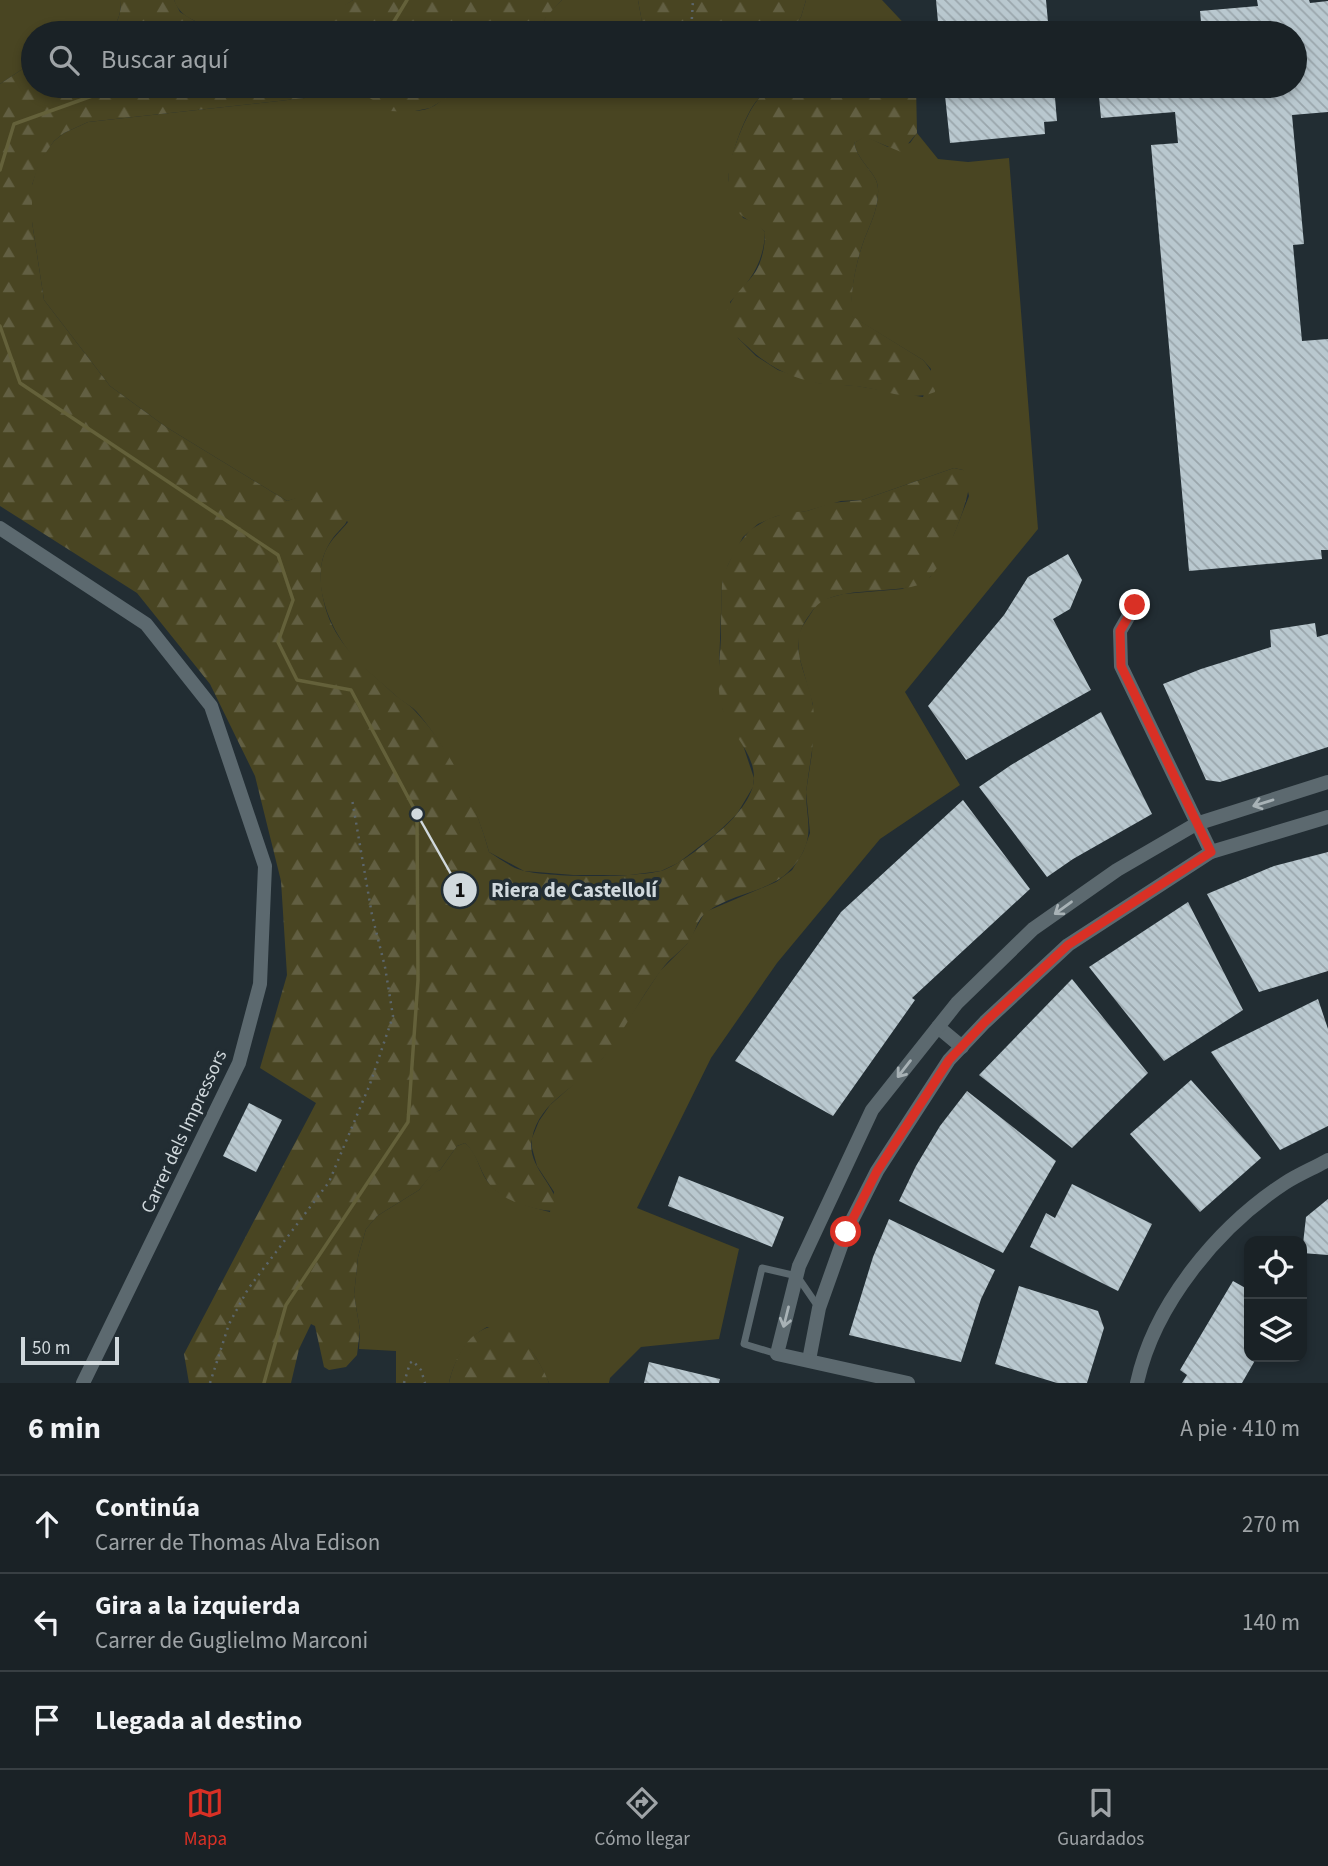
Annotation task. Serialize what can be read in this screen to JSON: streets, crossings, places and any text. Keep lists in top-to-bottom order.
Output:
{
  "streets": {
    "street": ["Carrer dels Impressors"]
  },
  "places": ["Riera de Castellolí"],
  "scale_bar": "50 m",
  "page": {
    "search": "Buscar aquí",
    "scale": "50 m",
    "heading": ["6 min", "A pie · 410 m"],
    "list": [
      ["Continúa", "Carrer de Thomas Alva Edison", "270 m"],
      ["Gira a la izquierda", "Carrer de Guglielmo Marconi", "140 m"],
      "Llegada al destino"
    ],
    "nav": ["Mapa", "Cómo llegar", "Guardados"]
  }
}
